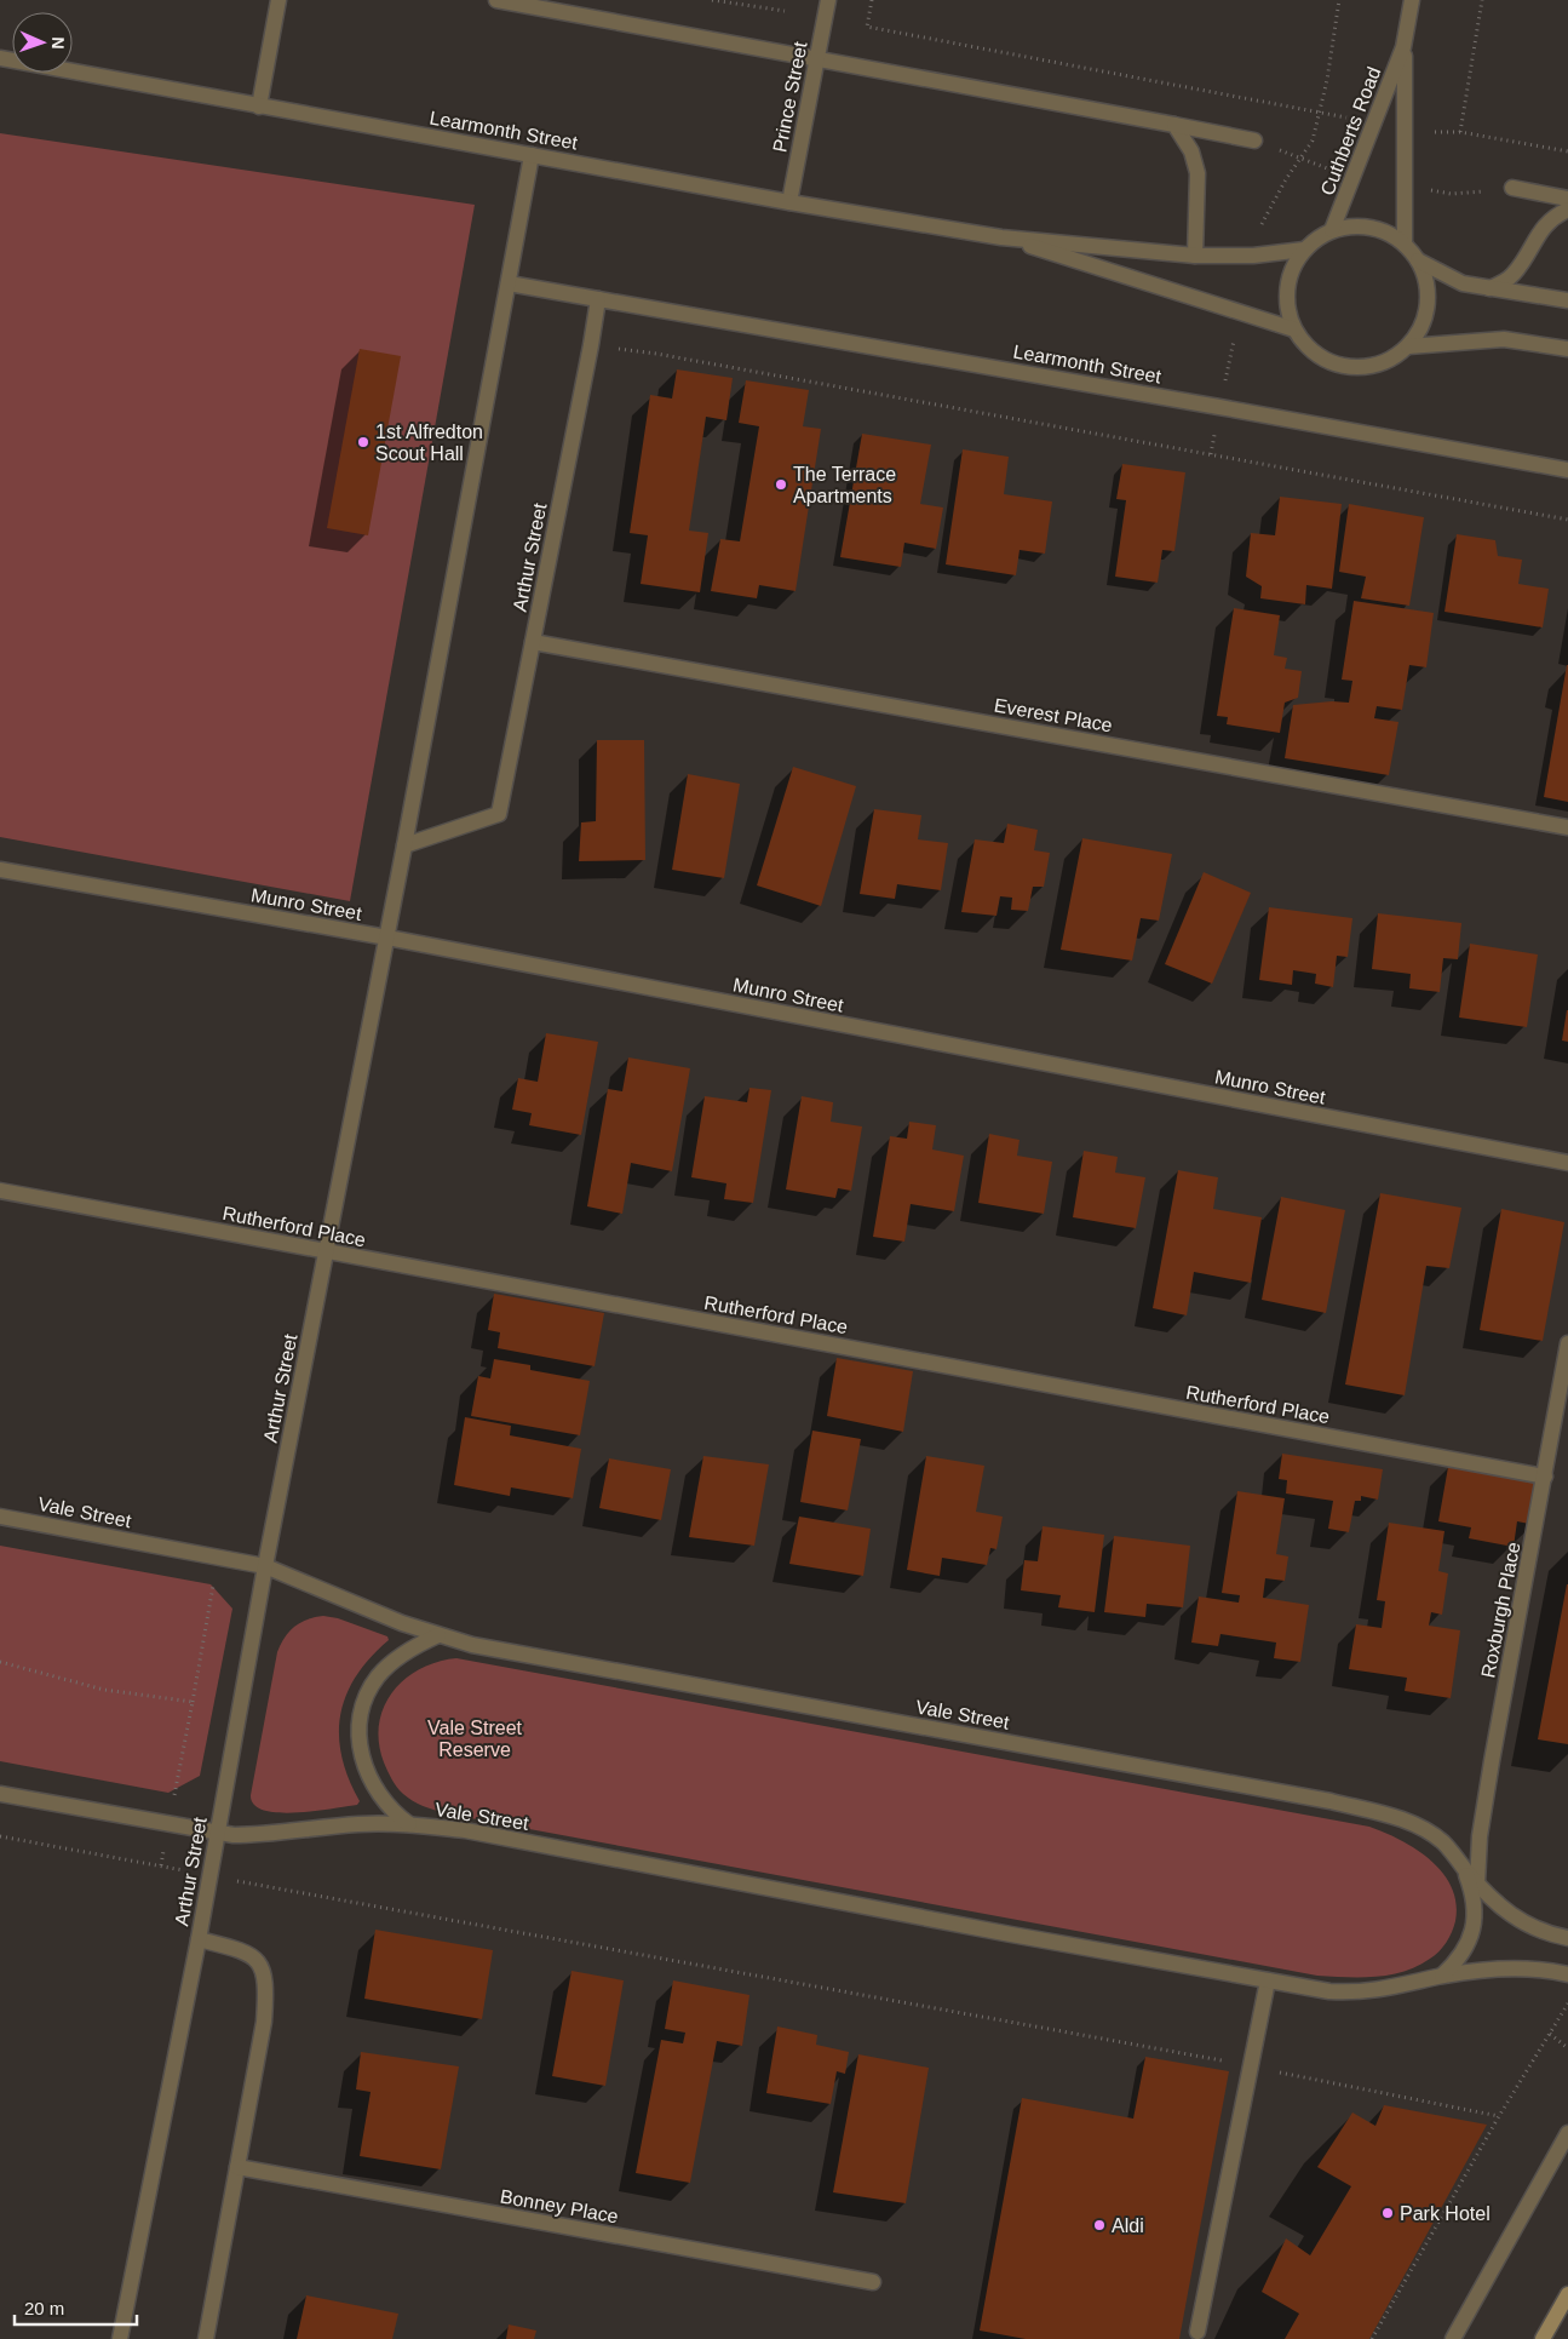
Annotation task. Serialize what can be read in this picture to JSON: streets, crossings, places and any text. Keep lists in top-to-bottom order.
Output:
{
  "streets": {
    "street": [
      "Prince Street",
      "Learmonth Street",
      "Cuthberts Road",
      "Arthur Street",
      "Everest Place",
      "Munro Street",
      "Rutherford Place",
      "Vale Street",
      "Roxburgh Place",
      "Bonney Place"
    ]
  },
  "crossings": [
    ["Prince Street", "Learmonth Street"],
    ["Learmonth Street", "Cuthberts Road"],
    ["Learmonth Street", "Arthur Street"],
    ["Arthur Street", "Everest Place"],
    ["Arthur Street", "Munro Street"],
    ["Arthur Street", "Rutherford Place"],
    ["Arthur Street", "Vale Street"],
    ["Arthur Street", "Bonney Place"],
    ["Rutherford Place", "Roxburgh Place"],
    ["Vale Street", "Roxburgh Place"]
  ],
  "parks": ["Vale Street Reserve"],
  "places": [
    "1st Alfredton Scout Hall",
    "The Terrace Apartments",
    "Park Hotel",
    "Aldi"
  ],
  "scale_bar": "20 m",
  "north": "right"
}
